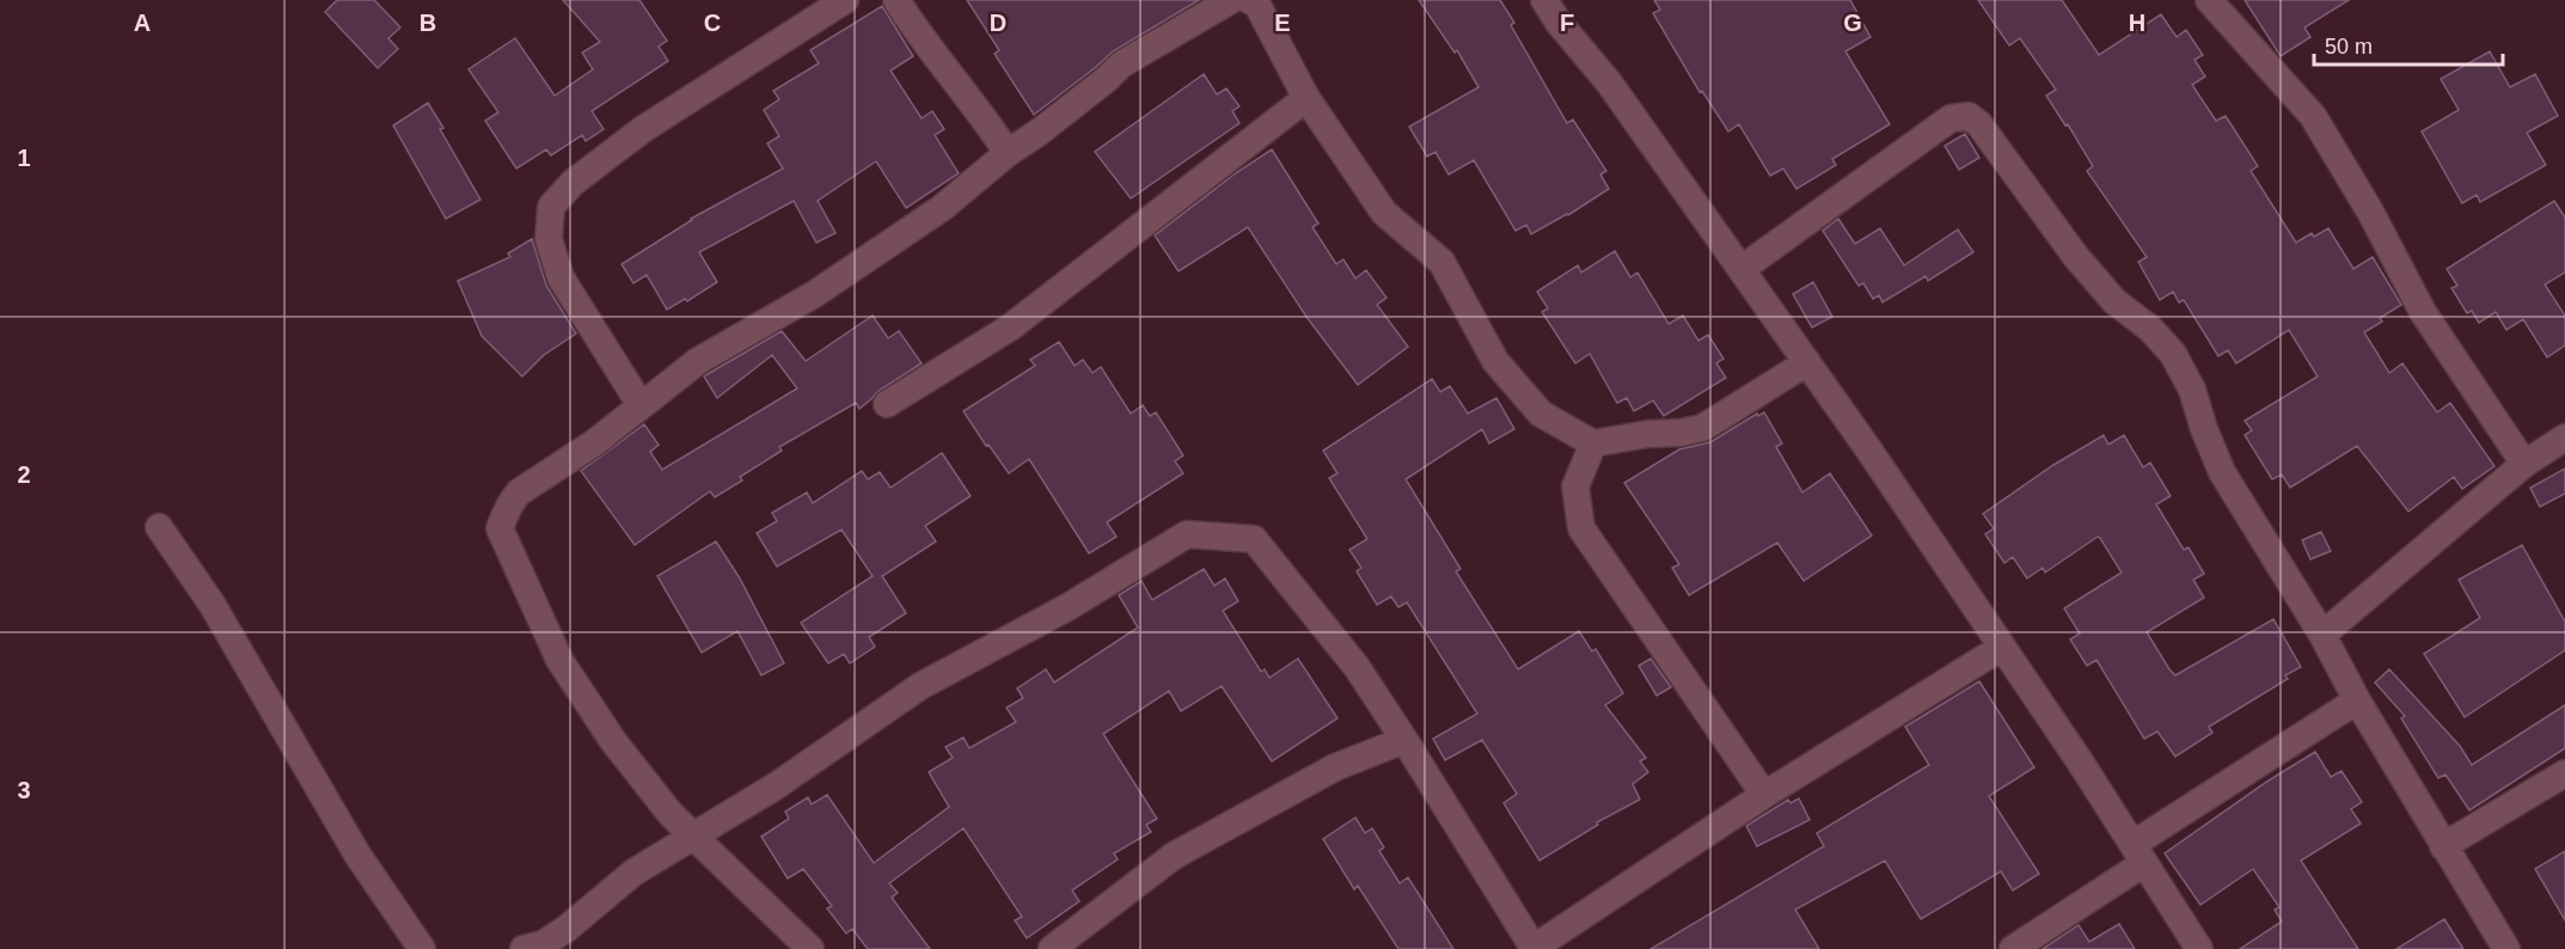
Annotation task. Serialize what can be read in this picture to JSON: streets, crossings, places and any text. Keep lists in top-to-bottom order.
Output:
{
  "scale_bar": "50 m",
  "grid": {
    "columns": [
      "A",
      "B",
      "C",
      "D",
      "E",
      "F",
      "G",
      "H"
    ],
    "rows": ["1", "2", "3"]
  }
}
